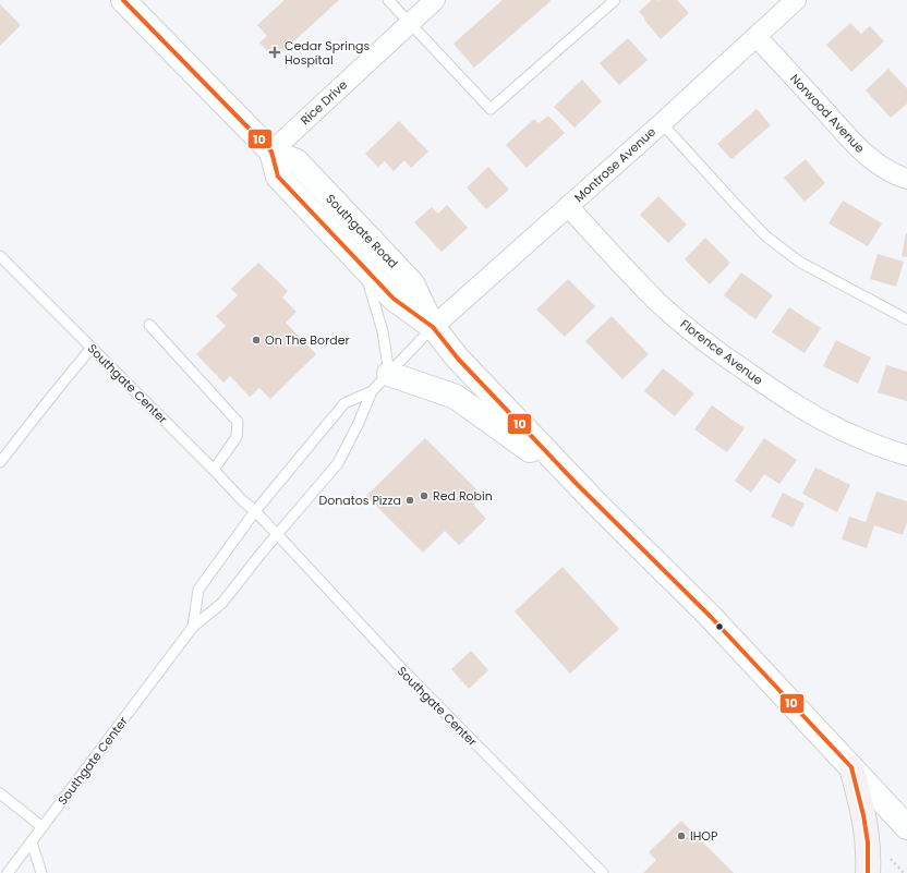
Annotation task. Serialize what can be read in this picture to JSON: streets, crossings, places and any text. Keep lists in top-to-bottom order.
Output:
{
  "streets": {
    "street": [
      "Rice Drive",
      "Norwood Avenue",
      "Montrose Avenue",
      "Southgate Road",
      "Florence Avenue"
    ],
    "lane": ["Southgate Center"]
  },
  "crossings": [
    ["Rice Drive", "Southgate Road"],
    ["Norwood Avenue", "Montrose Avenue"],
    ["Montrose Avenue", "Southgate Road"],
    ["Montrose Avenue", "Florence Avenue"],
    ["Montrose Avenue", "Southgate Center"],
    ["Southgate Road", "Southgate Center"]
  ],
  "places": {
    "health": ["Cedar Springs Hospital"],
    "other": [
      "On The Border",
      "Red Robin",
      "Donatos Pizza",
      "IHOP"
    ]
  },
  "lines": ["transit line 10"]
}
